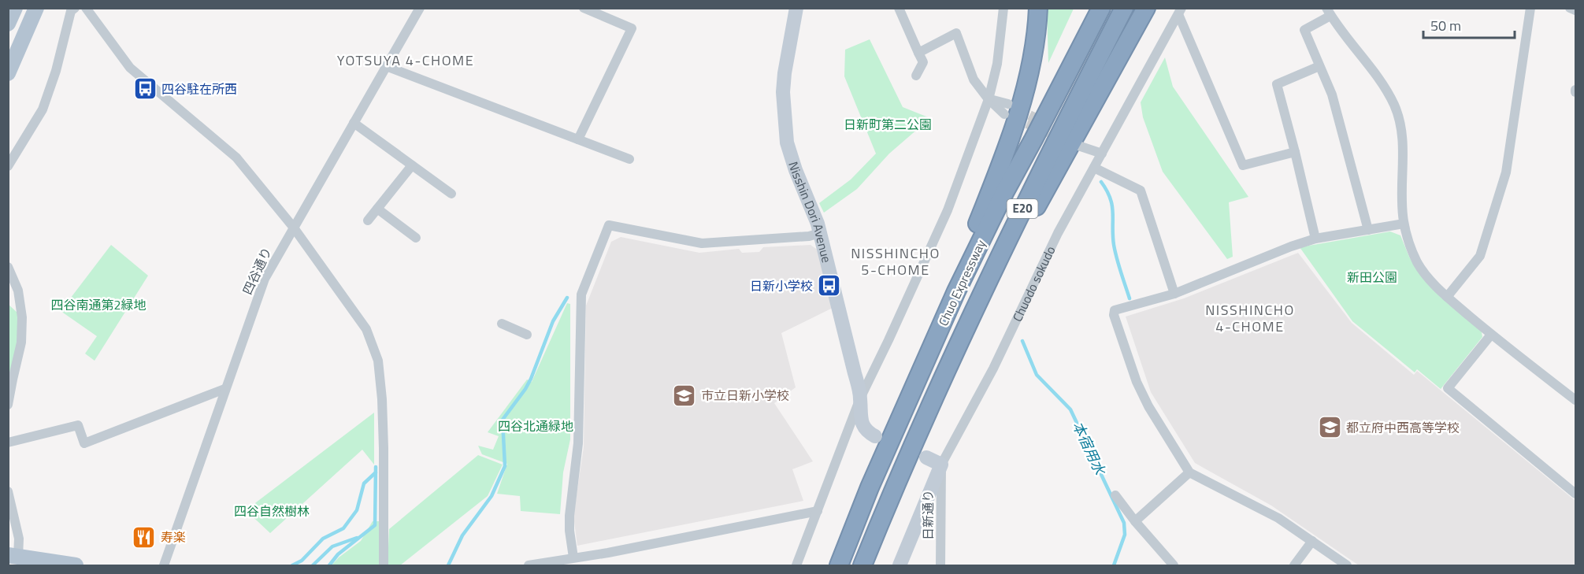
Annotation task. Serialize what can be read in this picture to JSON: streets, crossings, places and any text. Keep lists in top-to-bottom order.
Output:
{
  "streets": {
    "highway": ["E20", "Chuo Expressway"],
    "street": [
      "Nisshin Dori Avenue",
      "四谷通り",
      "Chuodo sokudo",
      "日新通り"
    ]
  },
  "crossings": [
    ["Chuodo sokudo", "日新通り"]
  ],
  "districts": ["YOTSUYA 4-CHOME", "NISSHINCHO 5-CHOME", "NISSHINCHO 4-CHOME"],
  "water": ["本宿用水"],
  "parks": [
    "日新町第二公園",
    "新田公園",
    "四谷南通第2緑地",
    "四谷北通緑地",
    "四谷自然樹林"
  ],
  "places": {
    "bus stop": ["四谷駐在所西", "日新小学校"],
    "school or university": ["市立日新小学校", "都立府中西高等学校"],
    "restaurant": ["寿楽"]
  },
  "scale_bar": "50 m"
}
